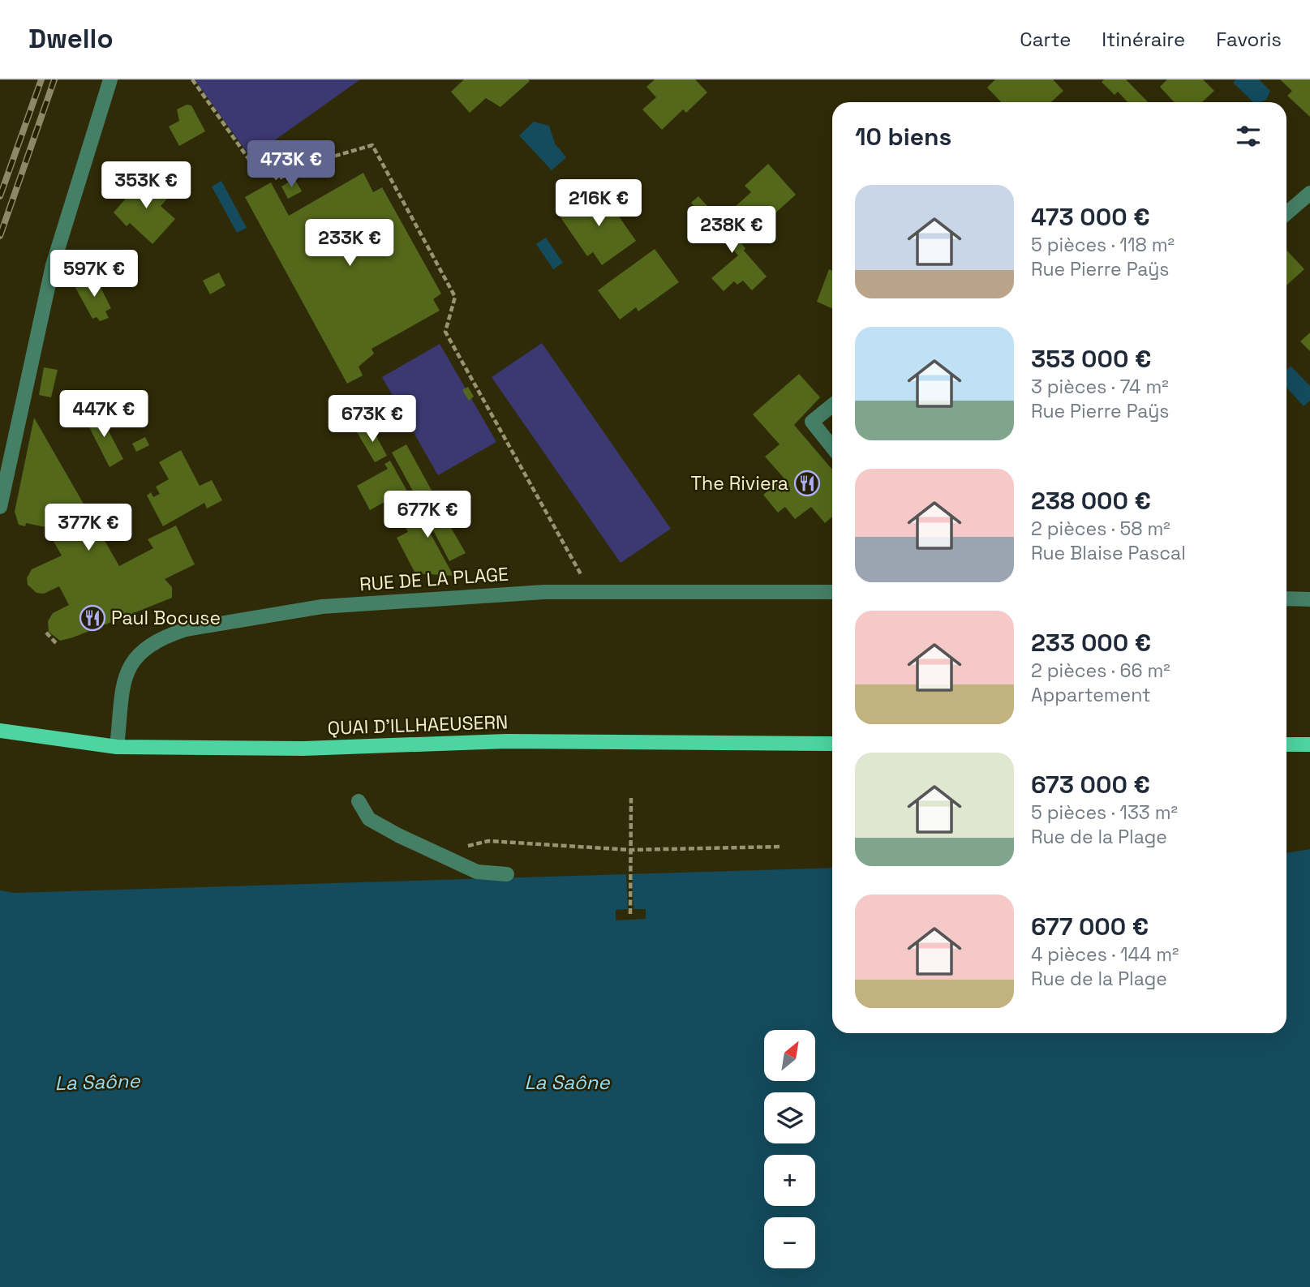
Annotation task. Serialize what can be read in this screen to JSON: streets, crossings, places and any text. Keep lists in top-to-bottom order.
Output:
{
  "streets": {
    "main road": ["QUAI D'ILLHAEUSERN"],
    "street": ["RUE DE LA PLAGE"]
  },
  "crossings": [
    ["RUE DE LA PLAGE", "QUAI D'ILLHAEUSERN"]
  ],
  "water": ["La Saône"],
  "places": {
    "restaurant": ["The Riviera", "Paul Bocuse"]
  },
  "north": "top right",
  "page": {
    "header": "Dwello",
    "nav": ["Carte", "Itinéraire", "Favoris"],
    "heading": "10 biens",
    "price": [
      "473K €",
      "353K €",
      "216K €",
      "238K €",
      "233K €",
      "597K €",
      "447K €",
      "673K €",
      "677K €",
      "377K €"
    ],
    "list": [
      {
        "name": "473 000 €",
        "note": "5 pièces · 118 m² · Rue Pierre Paÿs"
      },
      {
        "name": "353 000 €",
        "note": "3 pièces · 74 m² · Rue Pierre Paÿs"
      },
      {
        "name": "238 000 €",
        "note": "2 pièces · 58 m² · Rue Blaise Pascal"
      },
      {
        "name": "233 000 €",
        "note": "2 pièces · 66 m² · Appartement"
      },
      {
        "name": "673 000 €",
        "note": "5 pièces · 133 m² · Rue de la Plage"
      },
      {
        "name": "677 000 €",
        "note": "4 pièces · 144 m² · Rue de la Plage"
      }
    ],
    "map_buttons": ["+", "−"]
  }
}
